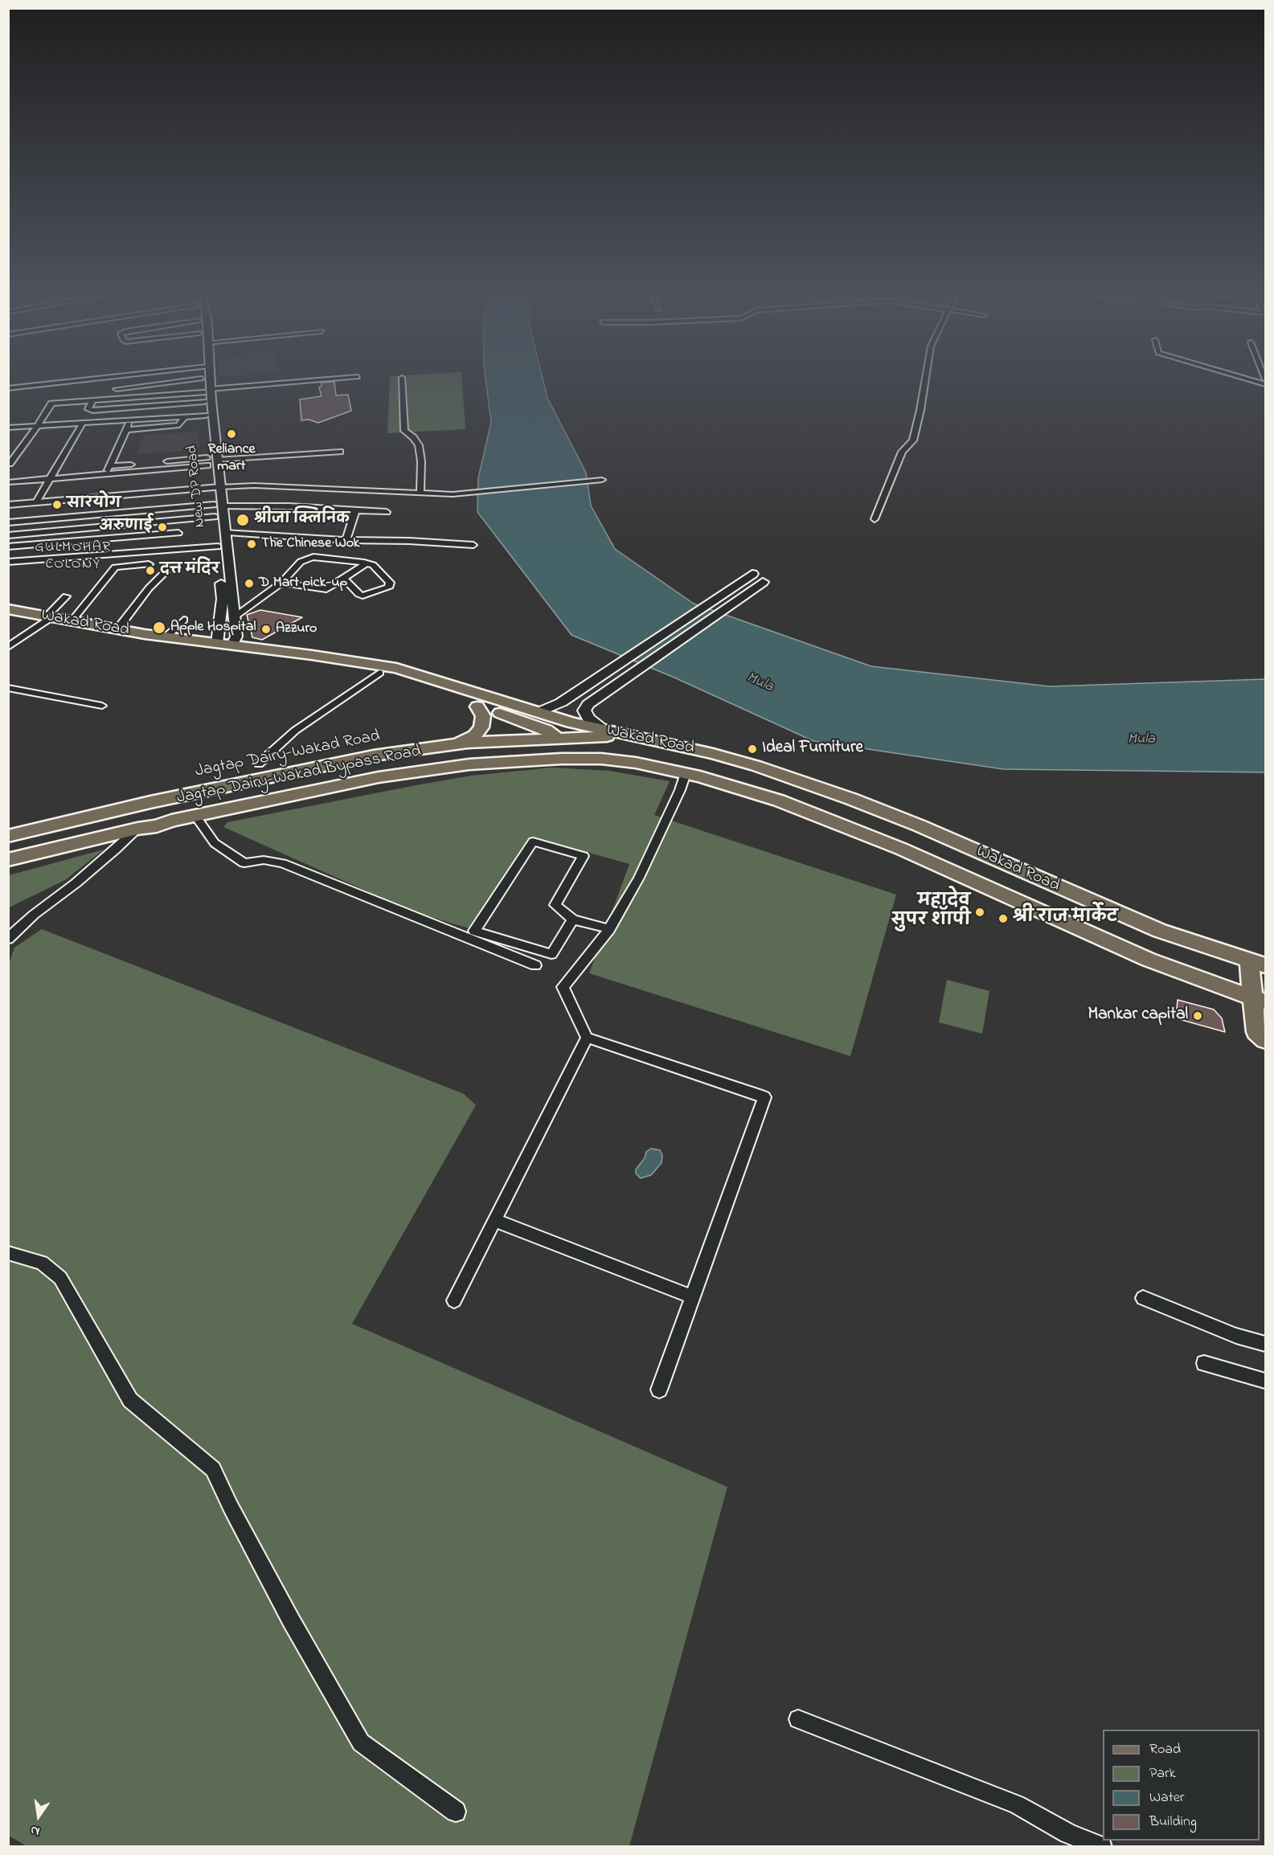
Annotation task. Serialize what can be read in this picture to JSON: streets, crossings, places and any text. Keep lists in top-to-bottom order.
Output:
{
  "streets": {
    "main road": [
      "New DP Road",
      "Wakad Road",
      "Jagtap Dairy-Wakad Road",
      "Jagtap Dairy-Wakad Bypass Road"
    ]
  },
  "crossings": [
    ["New DP Road", "Wakad Road"],
    ["Wakad Road", "Jagtap Dairy-Wakad Road"],
    ["Wakad Road", "Jagtap Dairy-Wakad Bypass Road"]
  ],
  "districts": ["GULMOHAR COLONY"],
  "water": ["Mula"],
  "places": [
    "Reliance mart",
    "सारयोग",
    "श्रीजा क्लिनिक",
    "अरुणाई",
    "The Chinese Wok",
    "दत्त मंदिर",
    "D Mart pick-up",
    "Apple Hospital",
    "Azzuro",
    "Ideal Furniture",
    "महादेव सुपर शॅापी",
    "श्री राज मार्केट",
    "Mankar capital"
  ],
  "legend": [
    "Road",
    "Park",
    "Water",
    "Building"
  ],
  "north": "bottom"
}
